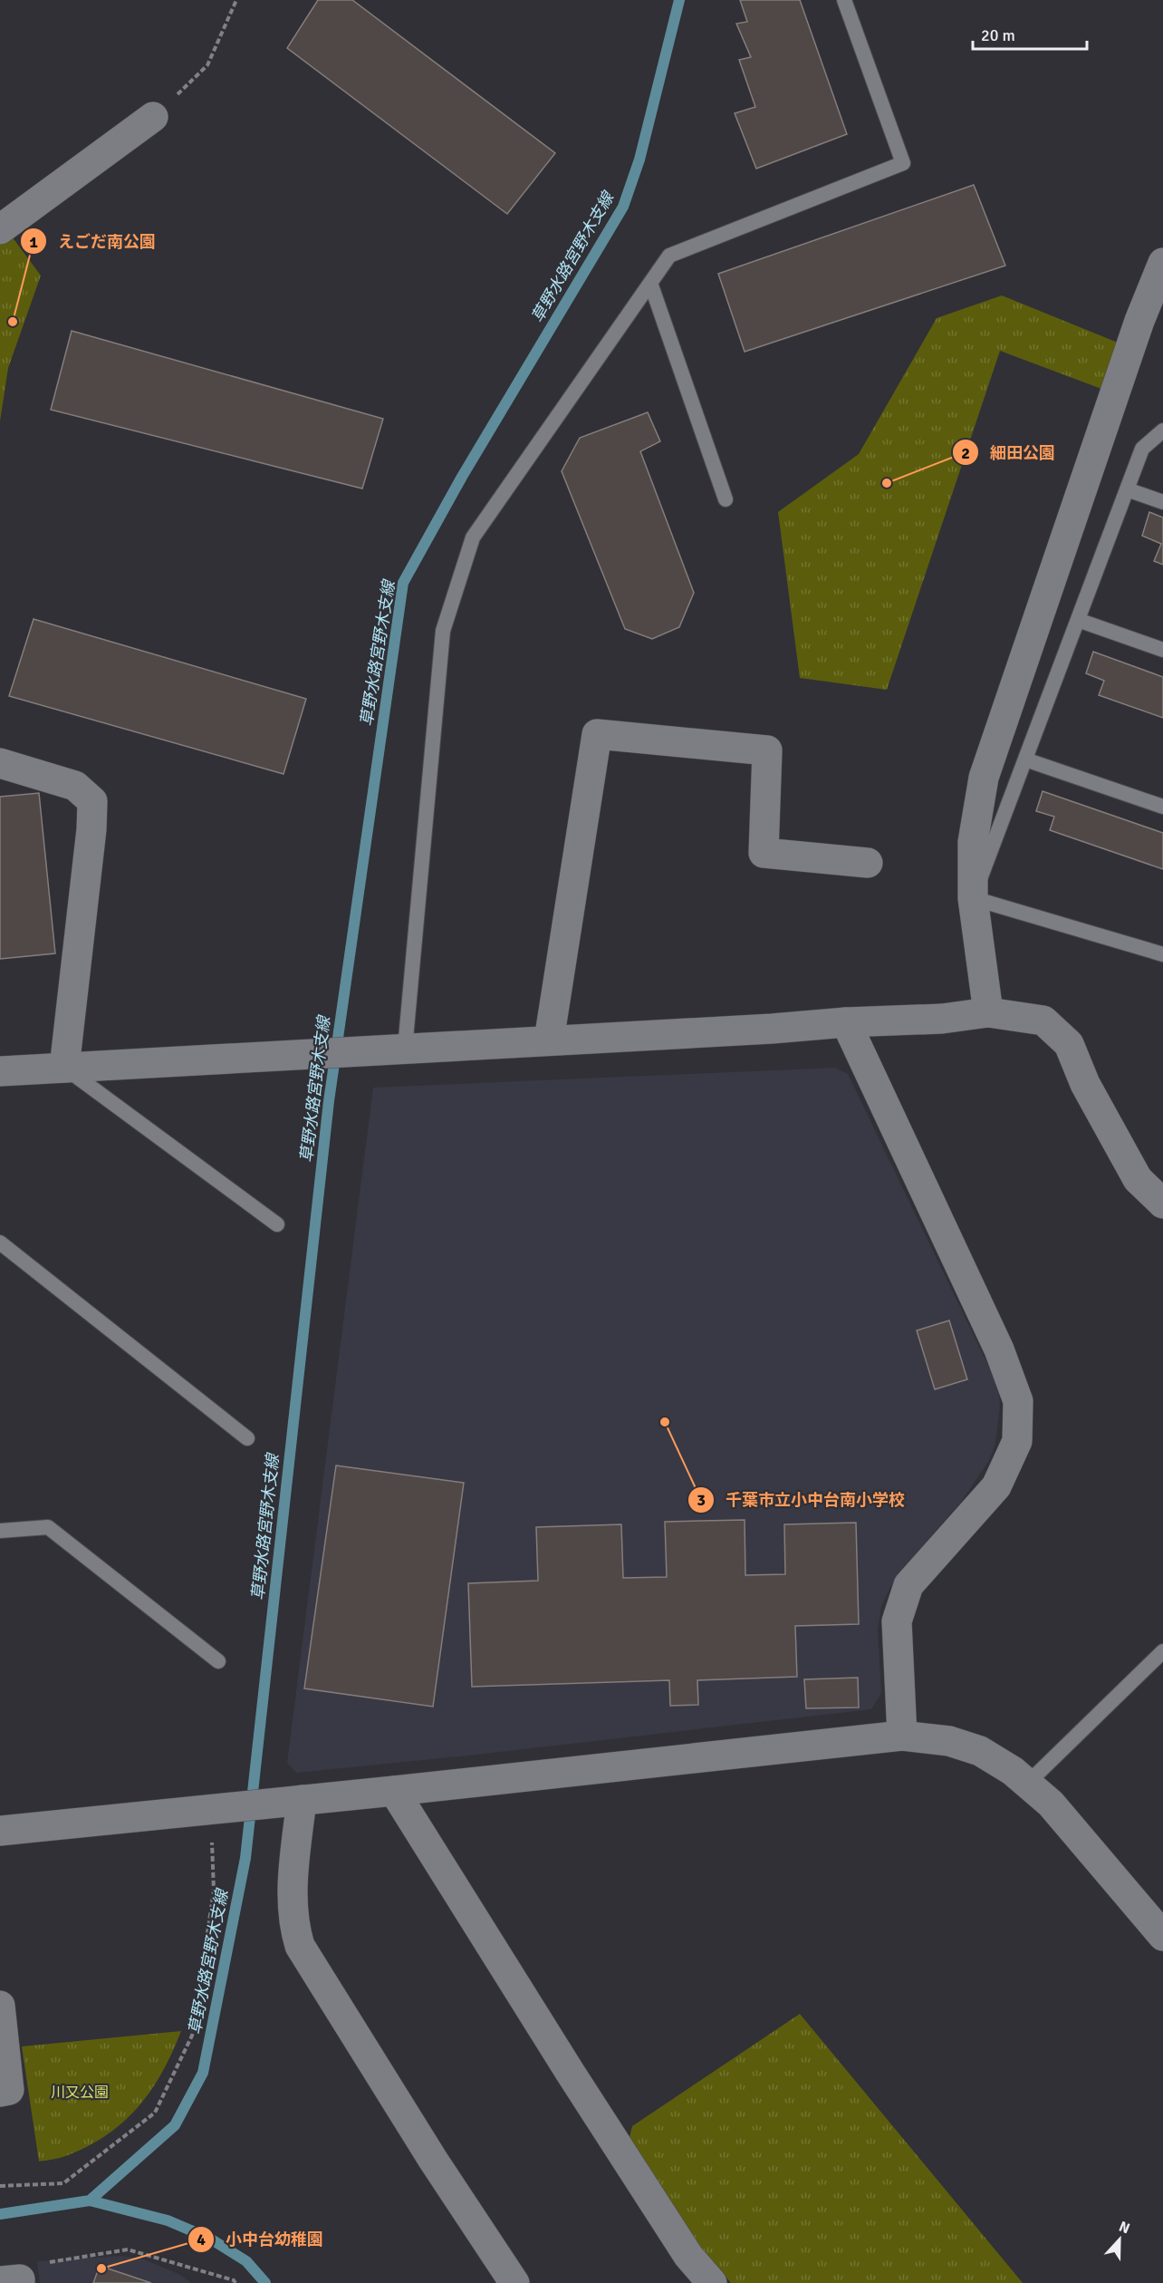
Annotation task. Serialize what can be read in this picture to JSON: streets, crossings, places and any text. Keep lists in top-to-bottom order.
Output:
{
  "water": ["草野水路宮野木支線"],
  "parks": ["川又公園"],
  "places": [
    "えごだ南公園",
    "細田公園",
    "千葉市立小中台南小学校",
    "小中台幼稚園"
  ],
  "scale_bar": "20 m",
  "north": "top"
}
